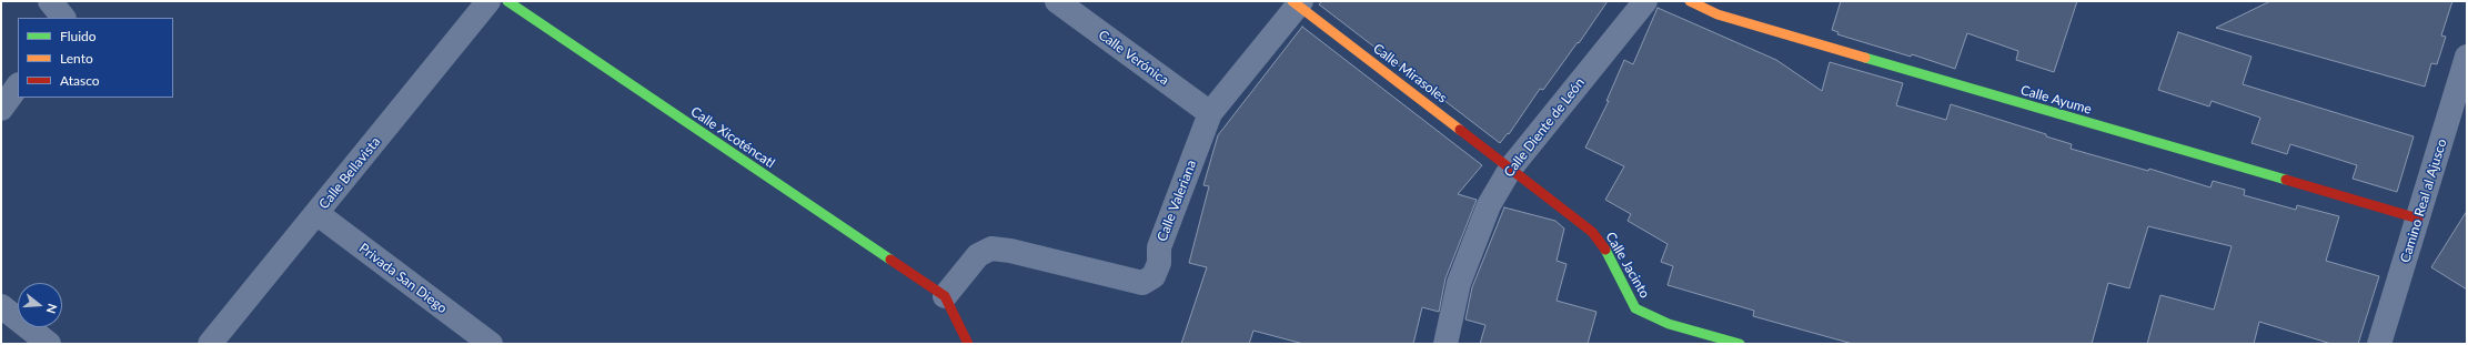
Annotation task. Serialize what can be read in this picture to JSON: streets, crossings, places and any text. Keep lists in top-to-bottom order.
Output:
{
  "streets": {
    "street": [
      "Calle Verónica",
      "Calle Mirasoles",
      "Calle Ayume",
      "Calle Diente de León",
      "Calle Xicoténcatl",
      "Calle Bellavista",
      "Calle Valeriana",
      "Camino Real al Ajusco",
      "Calle Jacinto",
      "Privada San Diego"
    ]
  },
  "crossings": [
    ["Calle Verónica", "Calle Valeriana"],
    ["Calle Mirasoles", "Calle Diente de León"],
    ["Calle Mirasoles", "Calle Valeriana"],
    ["Calle Mirasoles", "Calle Jacinto"],
    ["Calle Ayume", "Camino Real al Ajusco"],
    ["Calle Diente de León", "Calle Jacinto"],
    ["Calle Xicoténcatl", "Calle Valeriana"],
    ["Calle Bellavista", "Privada San Diego"]
  ],
  "legend": ["Fluido", "Lento", "Atasco"],
  "north": "right"
}
